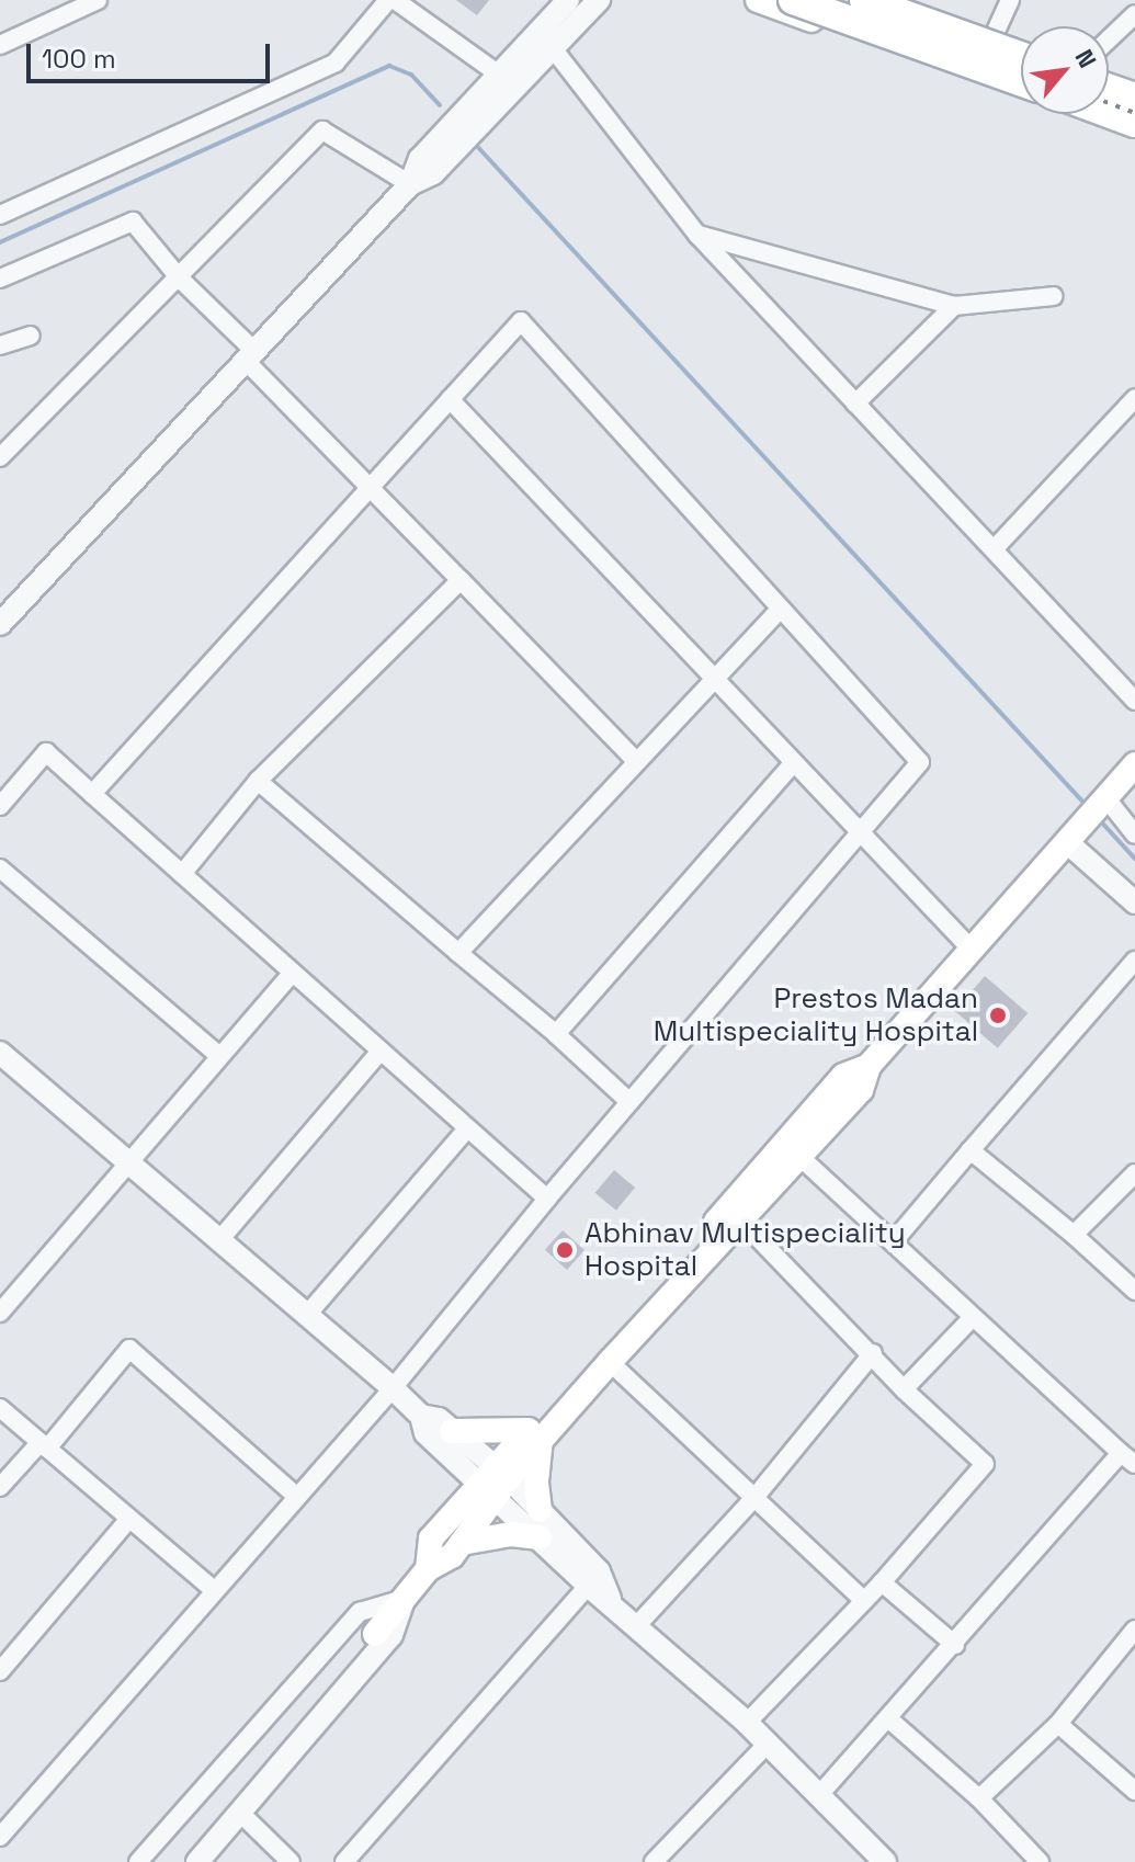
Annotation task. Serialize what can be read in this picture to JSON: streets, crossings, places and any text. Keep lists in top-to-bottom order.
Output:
{
  "places": ["Prestos Madan Multispeciality Hospital", "Abhinav Multispeciality Hospital"],
  "scale_bar": "100 m",
  "north": "top right"
}
